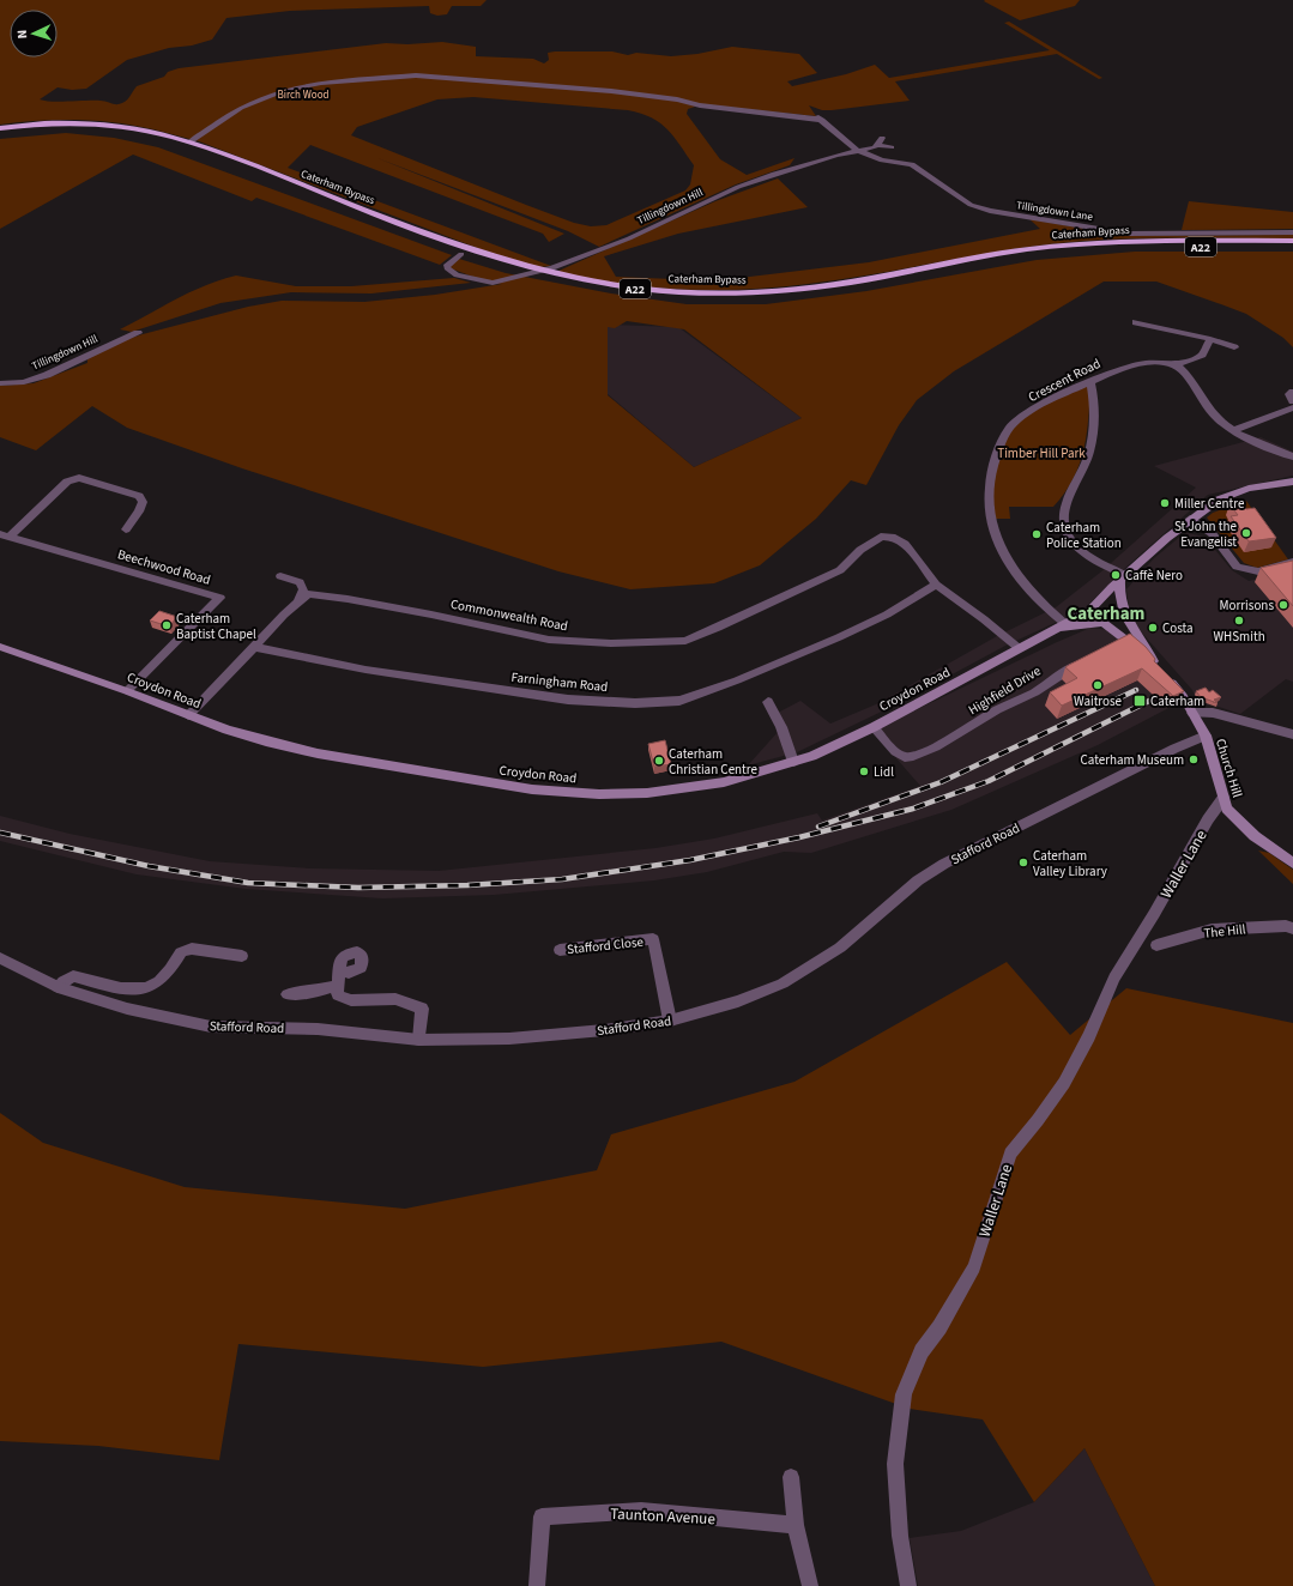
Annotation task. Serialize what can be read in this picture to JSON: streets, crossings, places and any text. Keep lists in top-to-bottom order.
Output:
{
  "streets": {
    "highway": ["Caterham Bypass", "A22"],
    "main road": ["Croydon Road", "Church Hill"],
    "street": [
      "Tillingdown Hill",
      "Tillingdown Lane",
      "Crescent Road",
      "Beechwood Road",
      "Commonwealth Road",
      "Farningham Road",
      "Highfield Drive",
      "Stafford Road",
      "Waller Lane",
      "The Hill",
      "Stafford Close",
      "Taunton Avenue"
    ]
  },
  "crossings": [
    ["Caterham Bypass", "Tillingdown Hill"],
    ["Tillingdown Hill", "Tillingdown Lane"],
    ["Crescent Road", "Croydon Road"],
    ["Beechwood Road", "Croydon Road"],
    ["Commonwealth Road", "Farningham Road"],
    ["Croydon Road", "Highfield Drive"],
    ["Church Hill", "Stafford Road"],
    ["Church Hill", "Waller Lane"],
    ["Stafford Road", "Stafford Close"]
  ],
  "districts": ["Caterham"],
  "parks": ["Birch Wood", "Timber Hill Park"],
  "places": {
    "other": [
      "Miller Centre",
      "St John the Evangelist",
      "Caterham Police Station",
      "Caffè Nero",
      "Morrisons",
      "WHSmith",
      "Caterham Baptist Chapel",
      "Costa",
      "Waitrose",
      "Caterham Museum",
      "Caterham Christian Centre",
      "Lidl",
      "Caterham Valley Library"
    ],
    "transit": ["Caterham"]
  },
  "north": "left"
}
